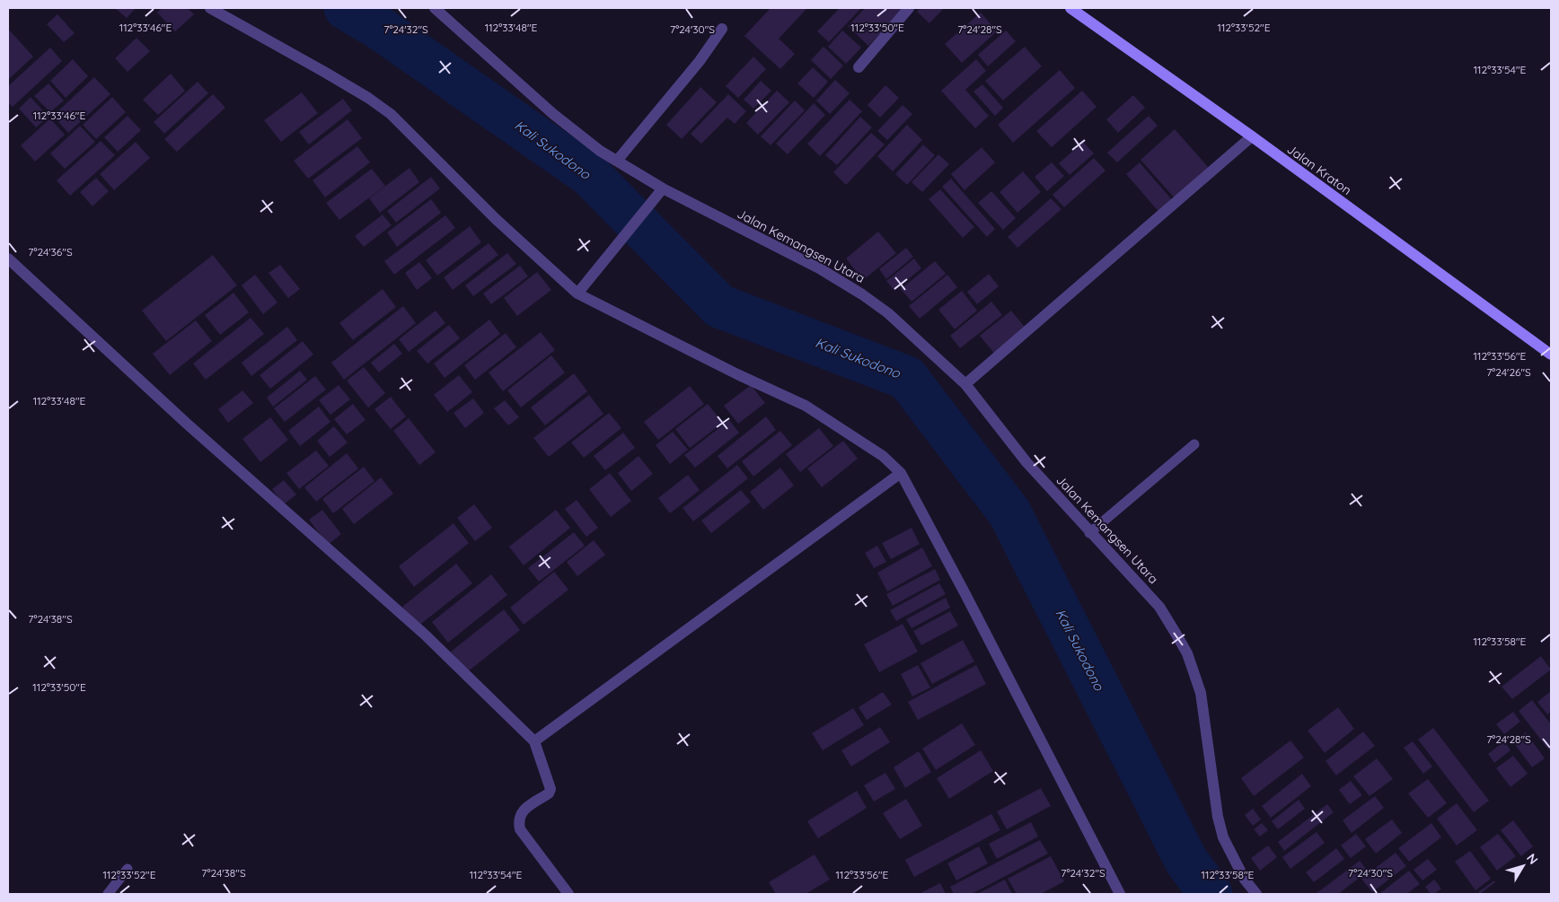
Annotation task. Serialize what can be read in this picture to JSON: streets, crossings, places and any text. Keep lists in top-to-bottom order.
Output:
{
  "streets": {
    "street": ["Jalan Kraton", "Jalan Kemangsen Utara"]
  },
  "water": ["Kali Sukodono"],
  "north": "top right",
  "coordinates": [
    "112°33'46\"E",
    "112°33'48\"E",
    "112°33'50\"E",
    "112°33'52\"E",
    "7°24'32\"S",
    "7°24'30\"S",
    "7°24'28\"S",
    "112°33'54\"E",
    "7°24'36\"S",
    "112°33'56\"E",
    "7°24'26\"S",
    "7°24'38\"S",
    "112°33'58\"E"
  ]
}
